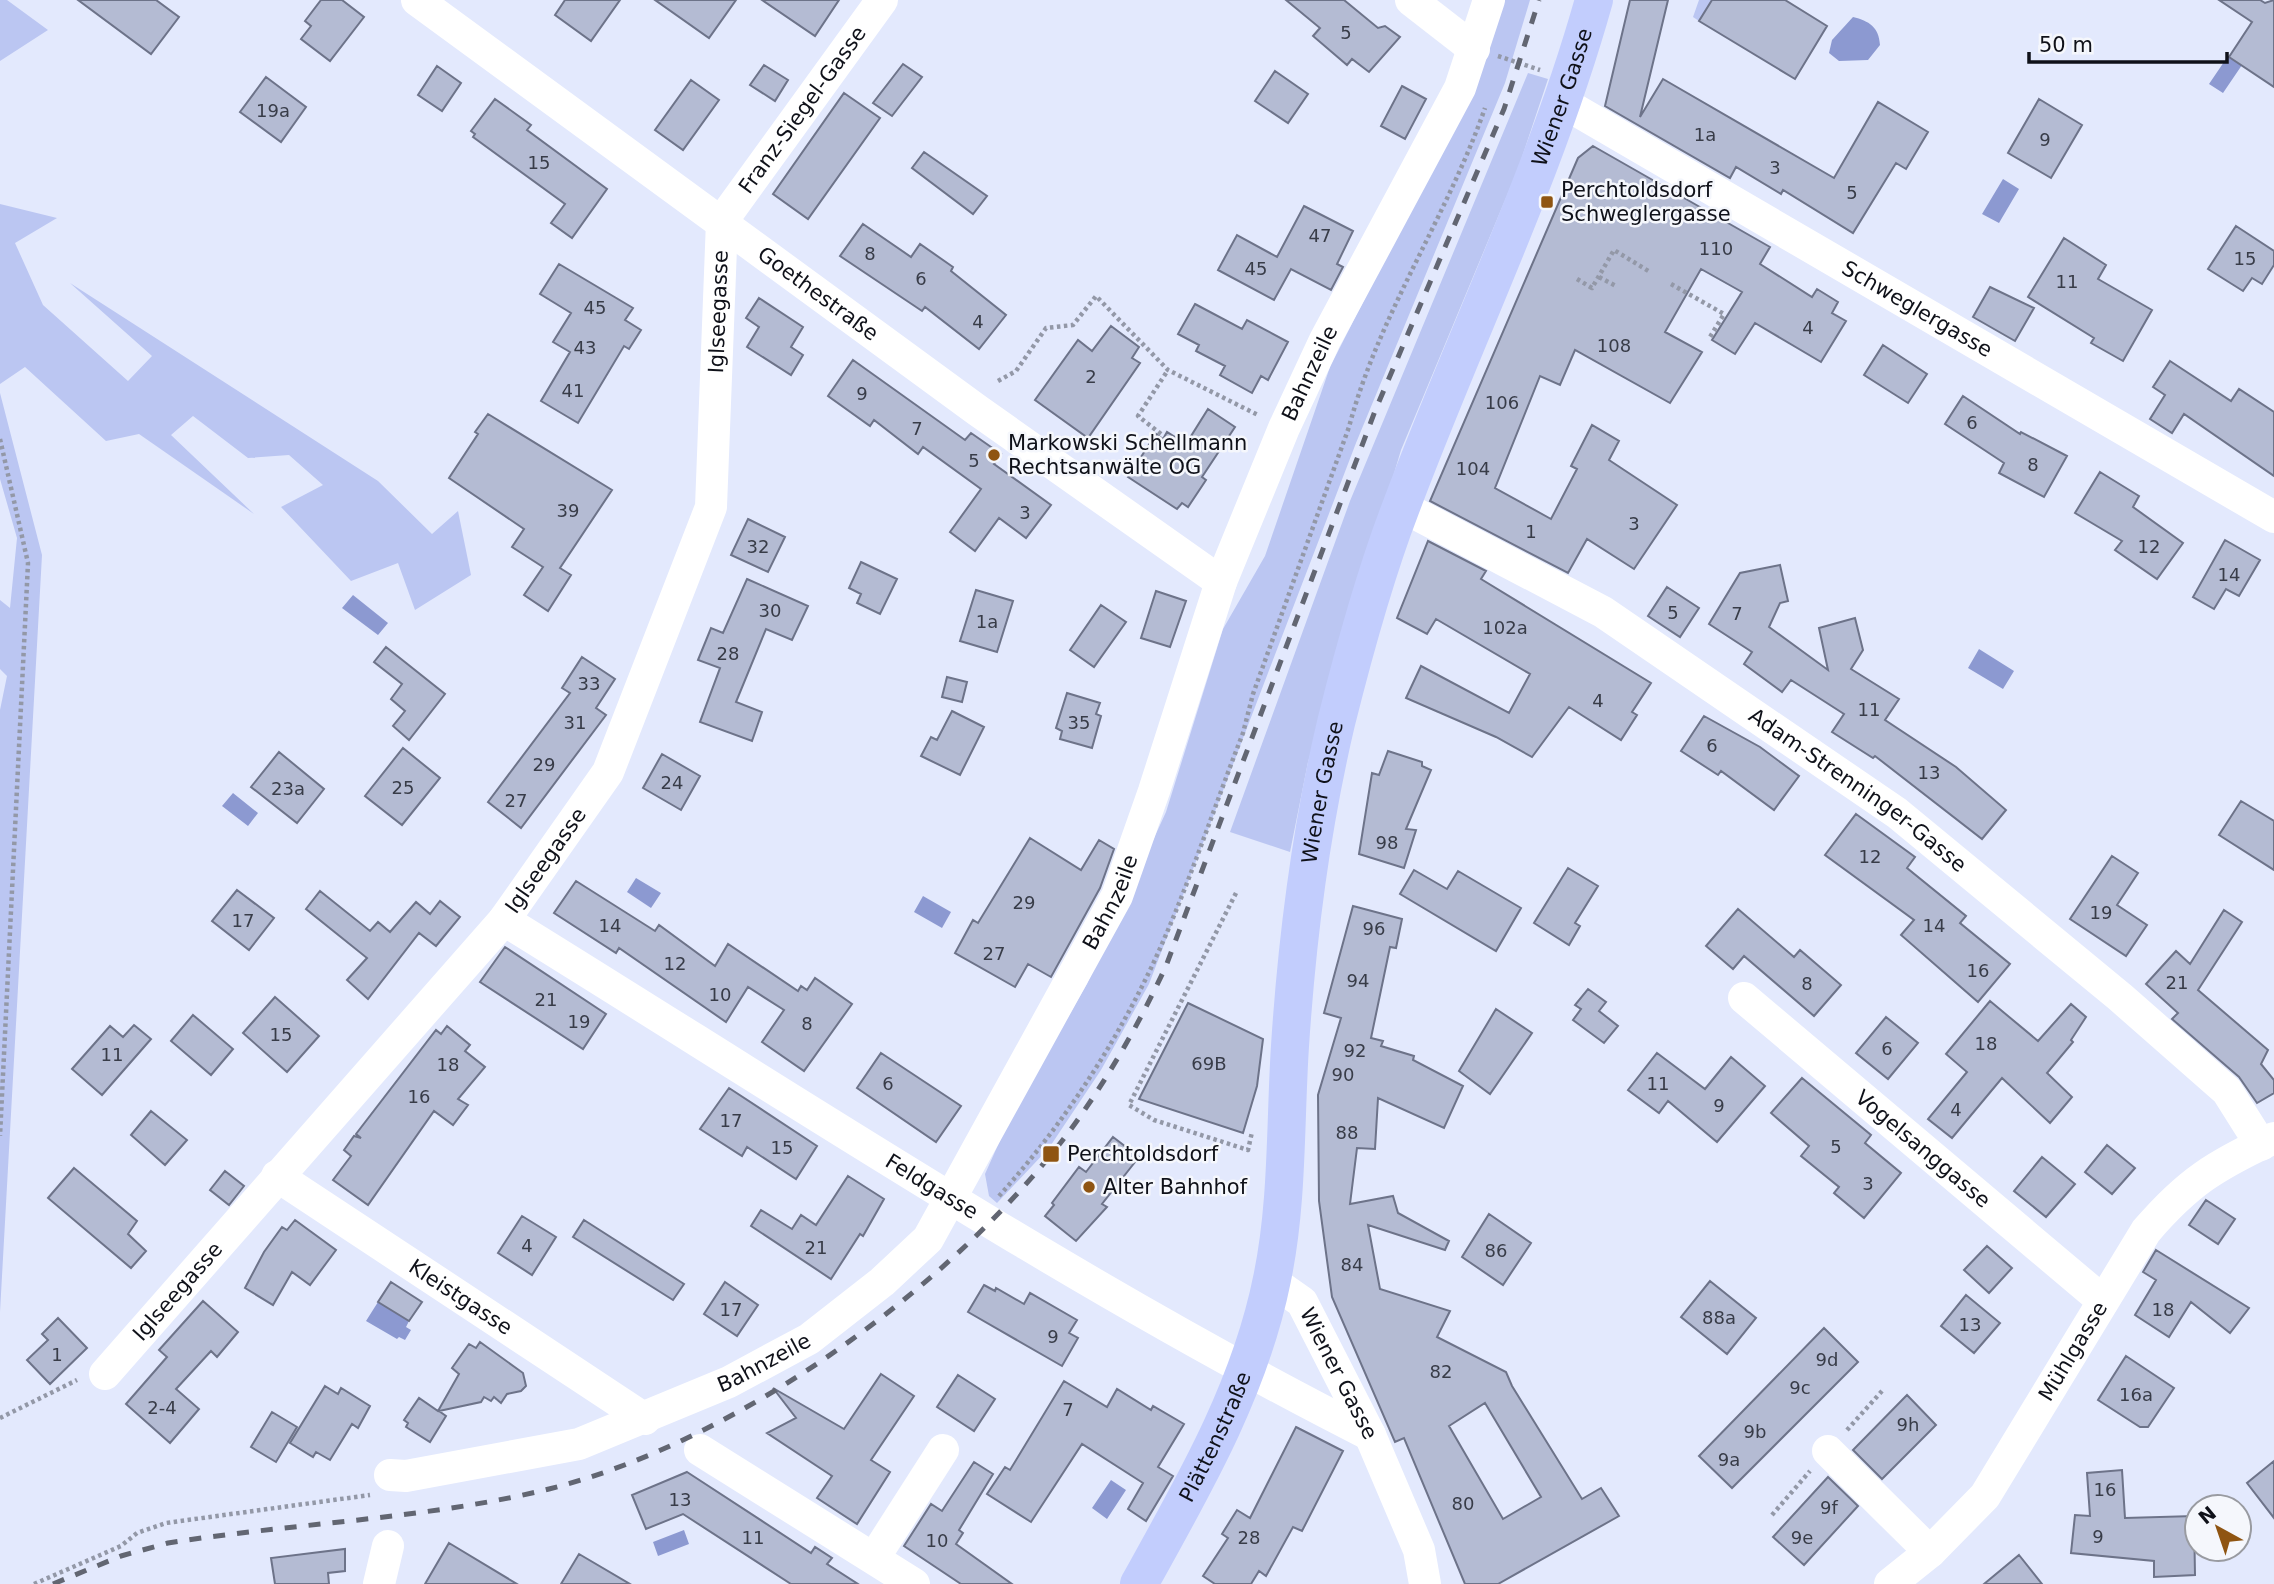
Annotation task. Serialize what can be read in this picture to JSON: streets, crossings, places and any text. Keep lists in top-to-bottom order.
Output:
{
  "streets": {
    "main road": ["Wiener Gasse", "Plättenstraße"],
    "street": [
      "Franz-Siegel-Gasse",
      "Goethestraße",
      "Schweglergasse",
      "Iglseegasse",
      "Bahnzeile",
      "Adam-Strenninger-Gasse",
      "Vogelsanggasse",
      "Feldgasse",
      "Kleistgasse",
      "Mühlgasse"
    ]
  },
  "crossings": [
    ["Wiener Gasse", "Schweglergasse"],
    ["Wiener Gasse", "Adam-Strenninger-Gasse"],
    ["Wiener Gasse", "Feldgasse"],
    ["Wiener Gasse", "Plättenstraße"],
    ["Franz-Siegel-Gasse", "Goethestraße"],
    ["Franz-Siegel-Gasse", "Iglseegasse"],
    ["Goethestraße", "Iglseegasse"],
    ["Goethestraße", "Bahnzeile"],
    ["Iglseegasse", "Feldgasse"],
    ["Iglseegasse", "Kleistgasse"],
    ["Bahnzeile", "Feldgasse"],
    ["Bahnzeile", "Kleistgasse"],
    ["Adam-Strenninger-Gasse", "Mühlgasse"],
    ["Vogelsanggasse", "Mühlgasse"],
    ["Feldgasse", "Plättenstraße"]
  ],
  "places": {
    "transit": ["Perchtoldsdorf Schweglergasse", "Perchtoldsdorf"],
    "other": ["Markowski Schellmann Rechtsanwälte OG", "Alter Bahnhof"]
  },
  "house_numbers": [
    "5",
    "19a",
    "1a",
    "9",
    "15",
    "3",
    "5",
    "47",
    "110",
    "8",
    "15",
    "45",
    "6",
    "11",
    "45",
    "4",
    "4",
    "108",
    "43",
    "2",
    "41",
    "9",
    "106",
    "6",
    "7",
    "5",
    "8",
    "104",
    "39",
    "3",
    "3",
    "1",
    "32",
    "12",
    "14",
    "30",
    "5",
    "7",
    "1a",
    "102a",
    "28",
    "33",
    "4",
    "11",
    "31",
    "35",
    "6",
    "29",
    "13",
    "24",
    "25",
    "23a",
    "27",
    "98",
    "12",
    "29",
    "19",
    "17",
    "14",
    "14",
    "96",
    "27",
    "12",
    "16",
    "94",
    "21",
    "8",
    "10",
    "21",
    "19",
    "8",
    "15",
    "18",
    "6",
    "92",
    "11",
    "69B",
    "18",
    "90",
    "6",
    "11",
    "16",
    "9",
    "4",
    "17",
    "88",
    "5",
    "15",
    "3",
    "4",
    "21",
    "86",
    "84",
    "17",
    "18",
    "88a",
    "13",
    "9",
    "1",
    "9d",
    "82",
    "9c",
    "16a",
    "2-4",
    "7",
    "9h",
    "9b",
    "9a",
    "16",
    "13",
    "80",
    "9f",
    "9",
    "11",
    "28",
    "9e",
    "10"
  ],
  "scale_bar": "50 m",
  "north": "top left"
}
